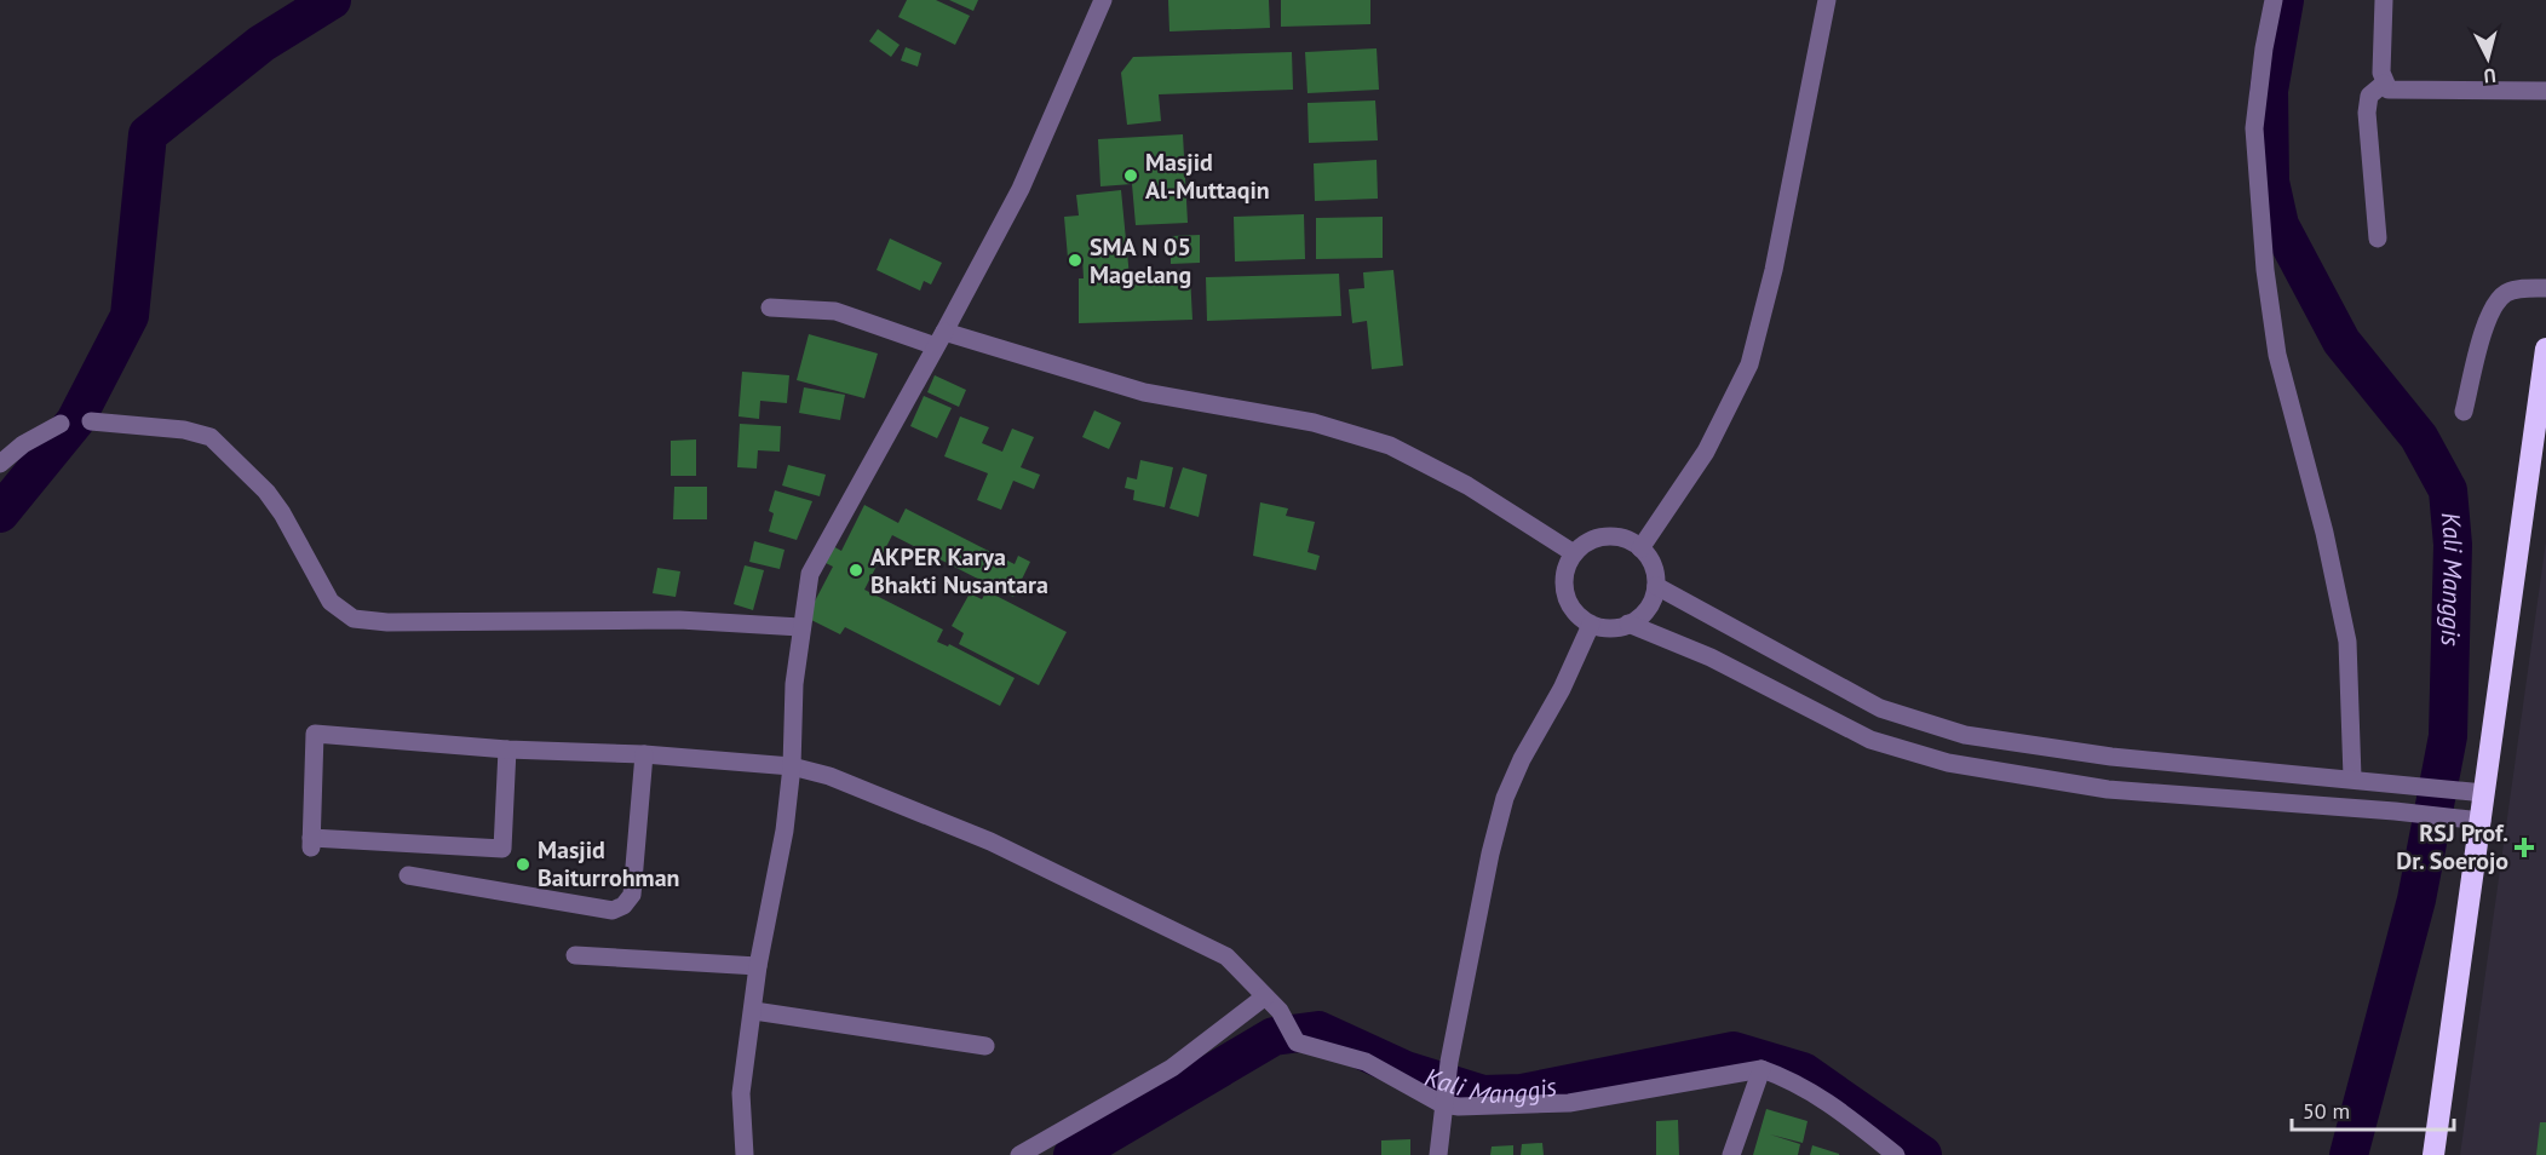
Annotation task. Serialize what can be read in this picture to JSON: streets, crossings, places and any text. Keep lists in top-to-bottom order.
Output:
{
  "water": ["Kali Manggis"],
  "places": {
    "other": [
      "Masjid Al-Muttaqin",
      "SMA N 05 Magelang",
      "AKPER Karya Bhakti Nusantara",
      "Masjid Baiturrohman"
    ],
    "health": ["RSJ Prof. Dr. Soerojo"]
  },
  "scale_bar": "50 m",
  "north": "bottom"
}
